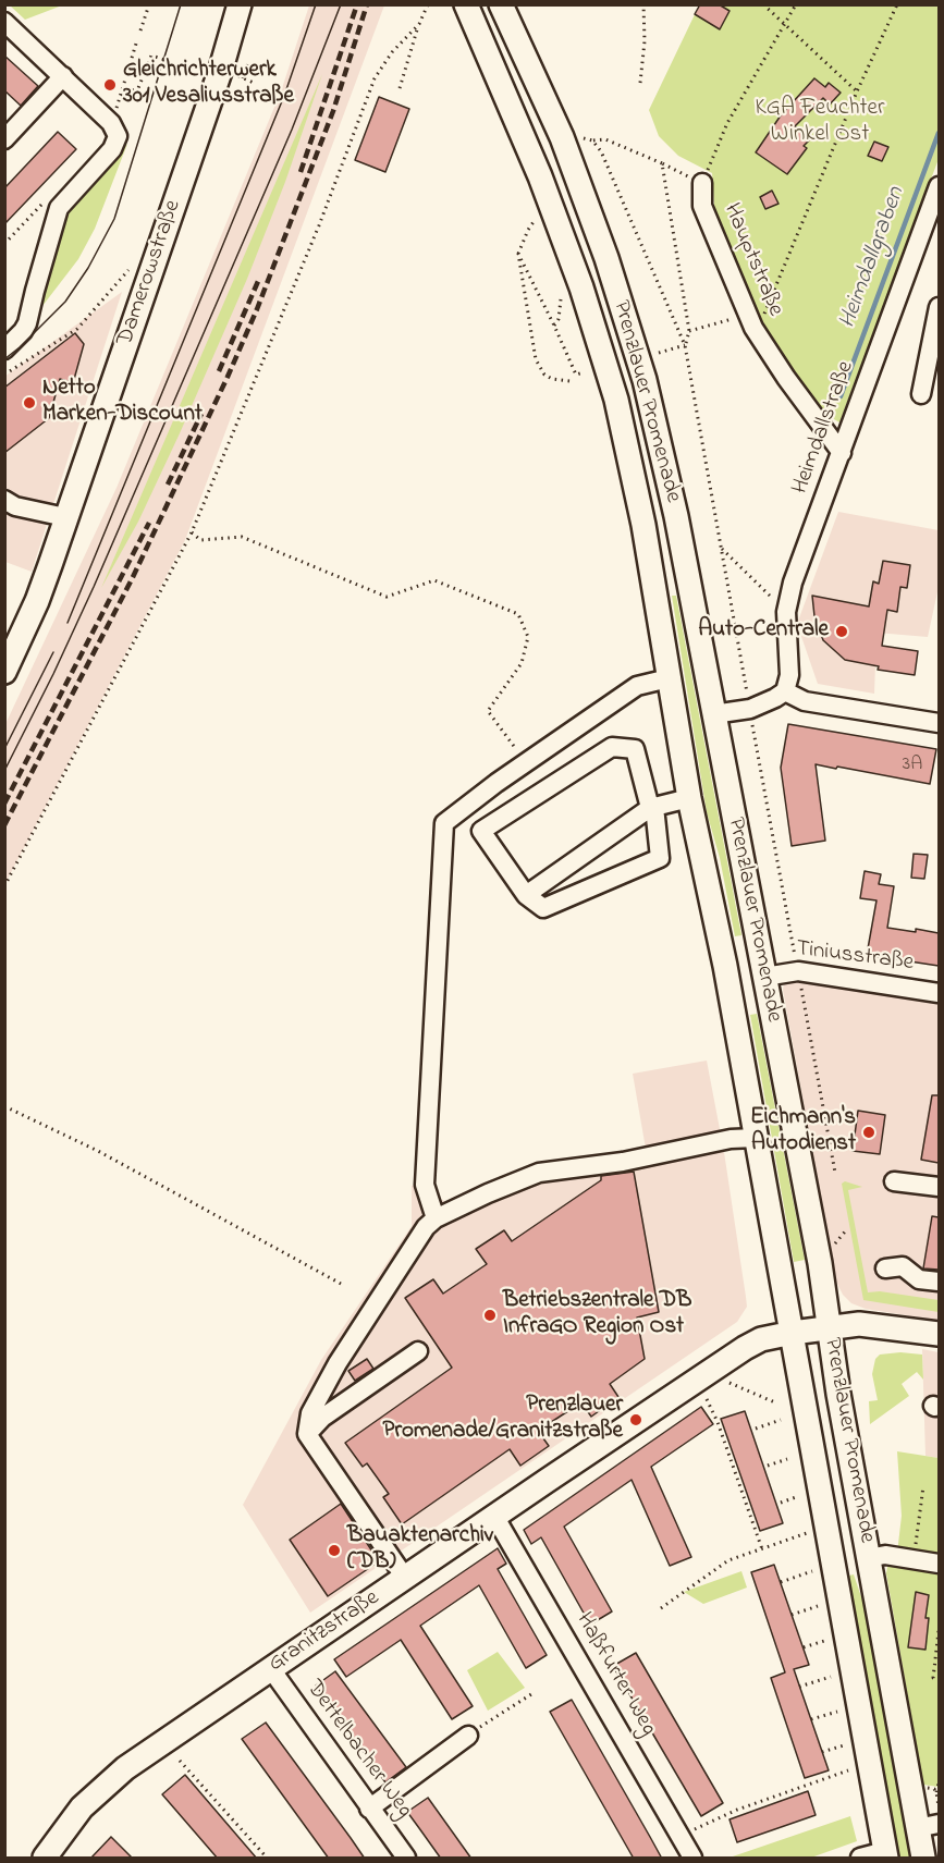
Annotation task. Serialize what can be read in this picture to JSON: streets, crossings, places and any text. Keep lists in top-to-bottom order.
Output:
{
  "streets": {
    "main road": ["Damerowstraße", "Prenzlauer Promenade", "Granitzstraße"],
    "street": [
      "Hauptstraße",
      "Heimdallstraße",
      "Tiniusstraße",
      "Haßfurter Weg",
      "Dettelbacher Weg"
    ]
  },
  "crossings": [
    ["Hauptstraße", "Heimdallstraße"],
    ["Prenzlauer Promenade", "Tiniusstraße"],
    ["Prenzlauer Promenade", "Granitzstraße"],
    ["Granitzstraße", "Haßfurter Weg"],
    ["Granitzstraße", "Dettelbacher Weg"]
  ],
  "water": ["Heimdallgraben"],
  "parks": ["KGA Feuchter Winkel Ost"],
  "places": [
    "Gleichrichterwerk 301 Vesaliusstraße",
    "Netto Marken-Discount",
    "Auto-Centrale",
    "Eichmann's Autodienst",
    "Betriebszentrale DB InfraGO Region Ost",
    "Prenzlauer Promenade/Granitzstraße",
    "Bauaktenarchiv (DB)"
  ],
  "house_numbers": ["3A"]
}
